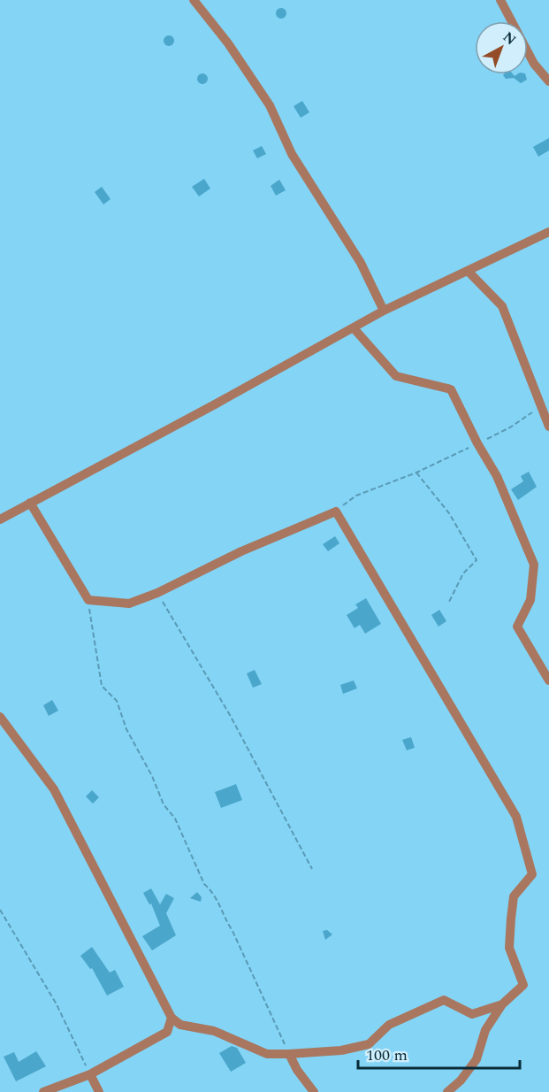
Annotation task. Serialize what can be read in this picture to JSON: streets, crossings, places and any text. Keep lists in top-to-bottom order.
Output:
{
  "scale_bar": "100 m",
  "north": "top right"
}
